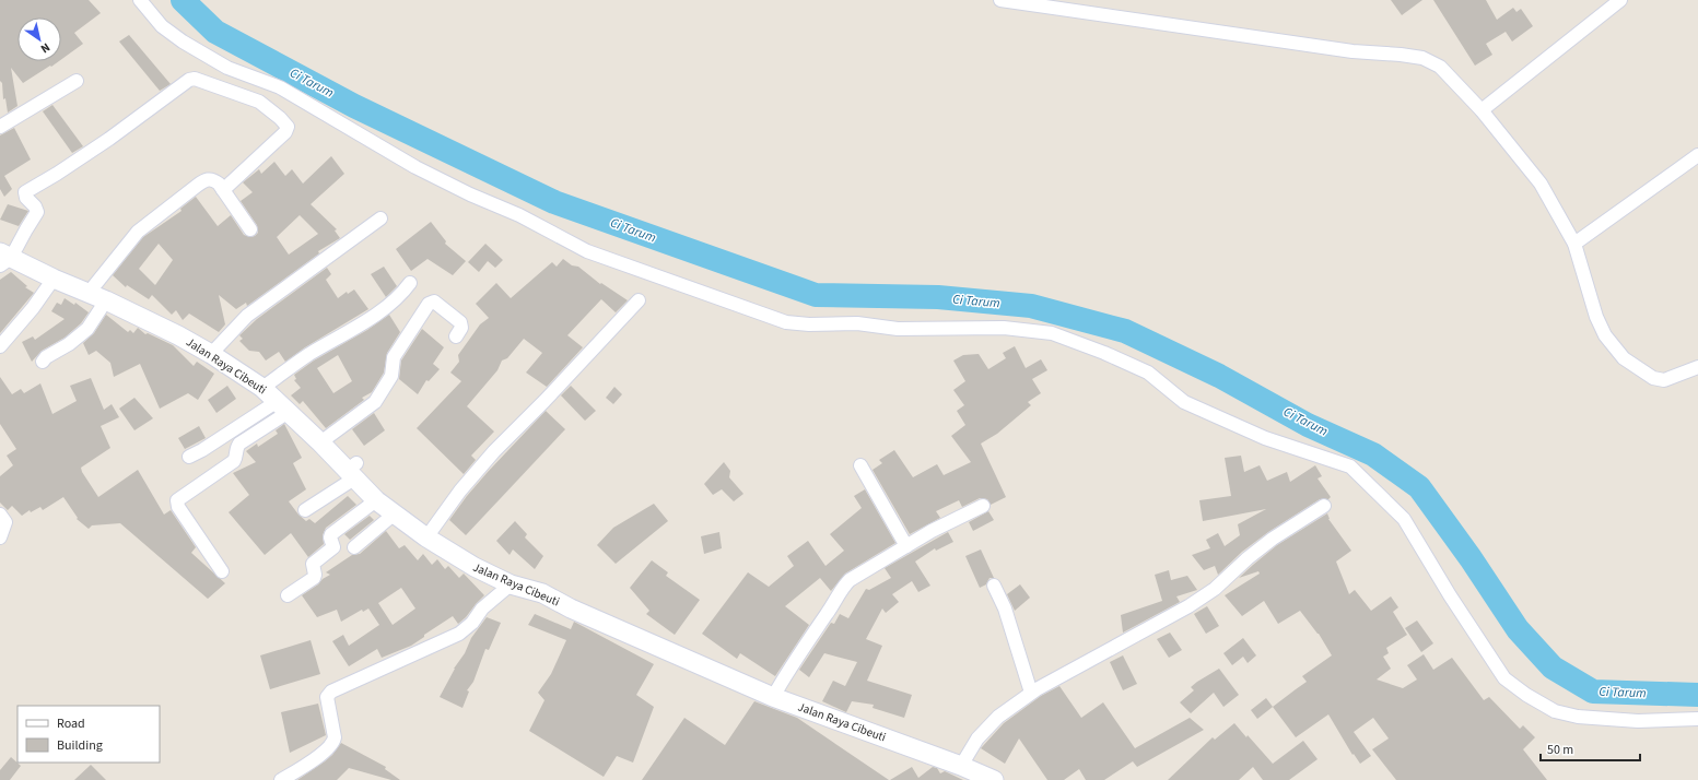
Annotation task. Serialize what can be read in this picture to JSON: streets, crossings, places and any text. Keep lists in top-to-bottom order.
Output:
{
  "streets": {
    "main road": ["Jalan Raya Cibeuti"]
  },
  "water": ["Ci Tarum"],
  "legend": ["Road", "Building"],
  "scale_bar": "50 m",
  "north": "bottom right"
}
